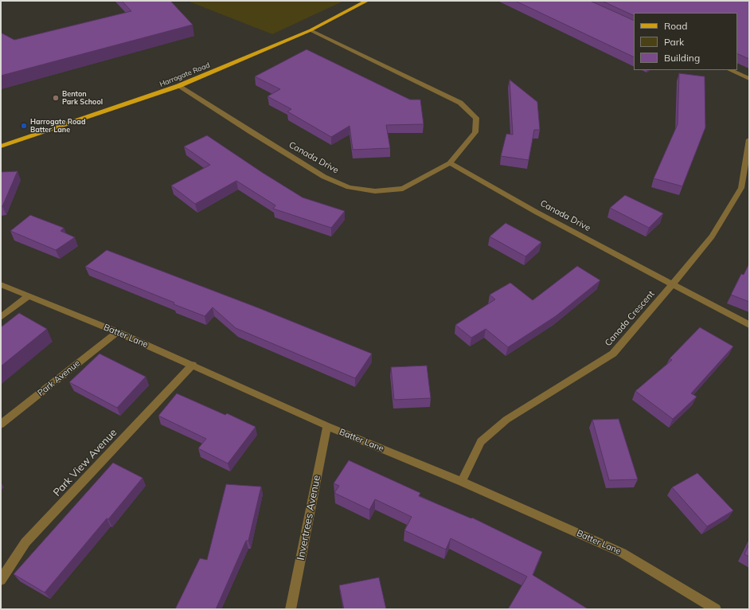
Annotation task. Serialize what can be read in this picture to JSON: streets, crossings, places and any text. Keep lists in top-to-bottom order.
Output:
{
  "streets": {
    "main road": ["Harrogate Road"],
    "street": [
      "Canada Drive",
      "Canada Crescent",
      "Batter Lane",
      "Park Avenue",
      "Park View Avenue",
      "Invertrees Avenue"
    ]
  },
  "crossings": [
    ["Harrogate Road", "Canada Drive"],
    ["Canada Drive", "Canada Crescent"],
    ["Canada Crescent", "Batter Lane"],
    ["Batter Lane", "Park Avenue"],
    ["Batter Lane", "Park View Avenue"],
    ["Batter Lane", "Invertrees Avenue"]
  ],
  "places": ["Benton Park School", "Harrogate Road Batter Lane"],
  "legend": ["Road", "Park", "Building"]
}
